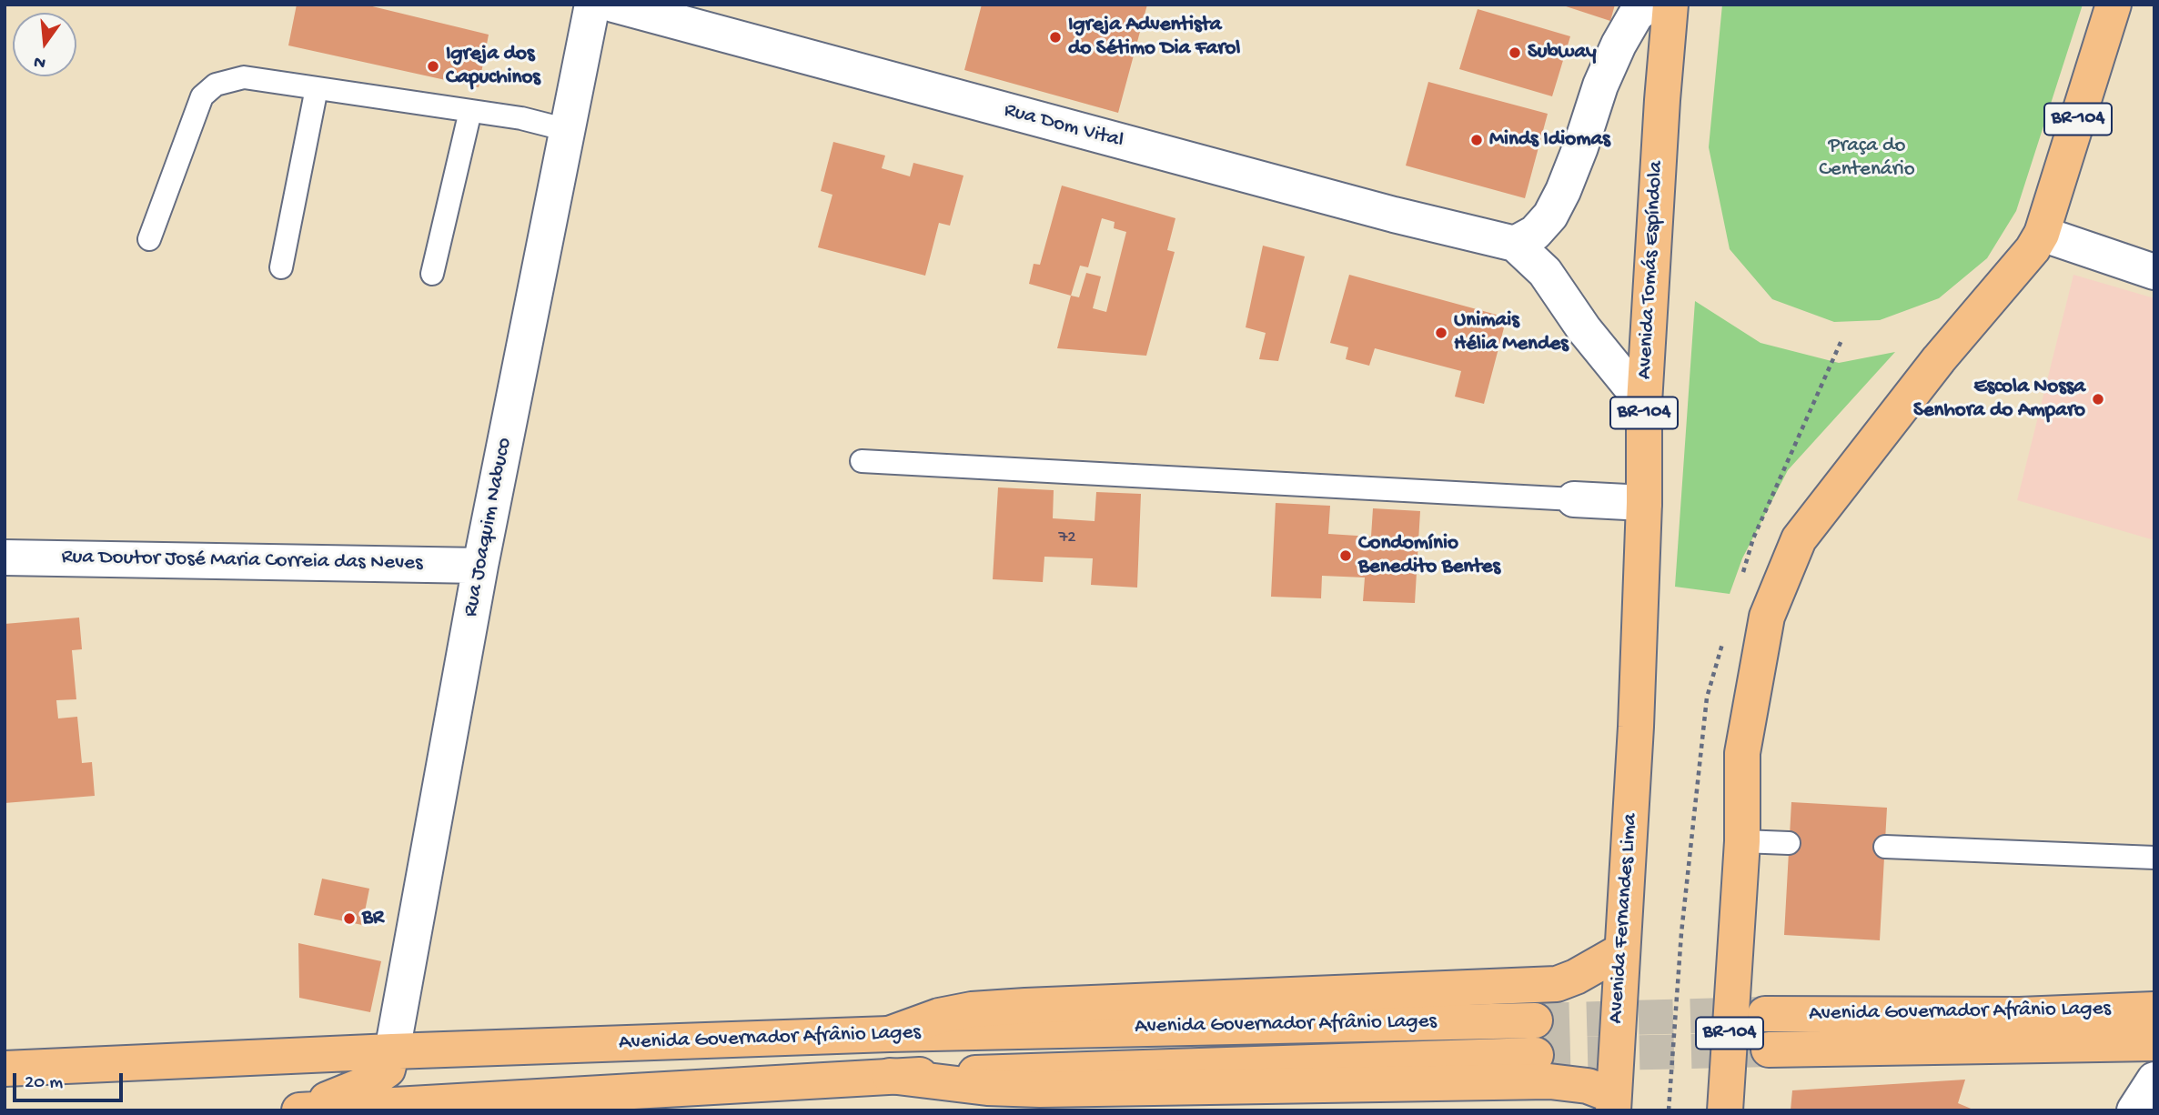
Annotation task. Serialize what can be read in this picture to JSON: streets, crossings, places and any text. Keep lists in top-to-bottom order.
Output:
{
  "streets": {
    "main road": [
      "BR-104",
      "Avenida Tomás Espíndola",
      "Avenida Fernandes Lima",
      "Avenida Governador Afrânio Lages"
    ],
    "street": ["Rua Dom Vital", "Rua Joaquim Nabuco", "Rua Doutor José Maria Correia das Neves"]
  },
  "crossings": [
    ["Rua Dom Vital", "Avenida Tomás Espíndola"],
    ["Avenida Tomás Espíndola", "Avenida Fernandes Lima"],
    ["Rua Joaquim Nabuco", "Rua Doutor José Maria Correia das Neves"],
    ["Rua Joaquim Nabuco", "Avenida Governador Afrânio Lages"]
  ],
  "parks": ["Praça do Centenário"],
  "places": [
    "Igreja Adventista do Sétimo Dia Farol",
    "Subway",
    "Igreja dos Capuchinos",
    "Minds Idiomas",
    "Unimais Hélia Mendes",
    "Escola Nossa Senhora do Amparo",
    "Condomínio Benedito Bentes",
    "BR"
  ],
  "house_numbers": ["72"],
  "scale_bar": "20 m",
  "north": "bottom"
}
